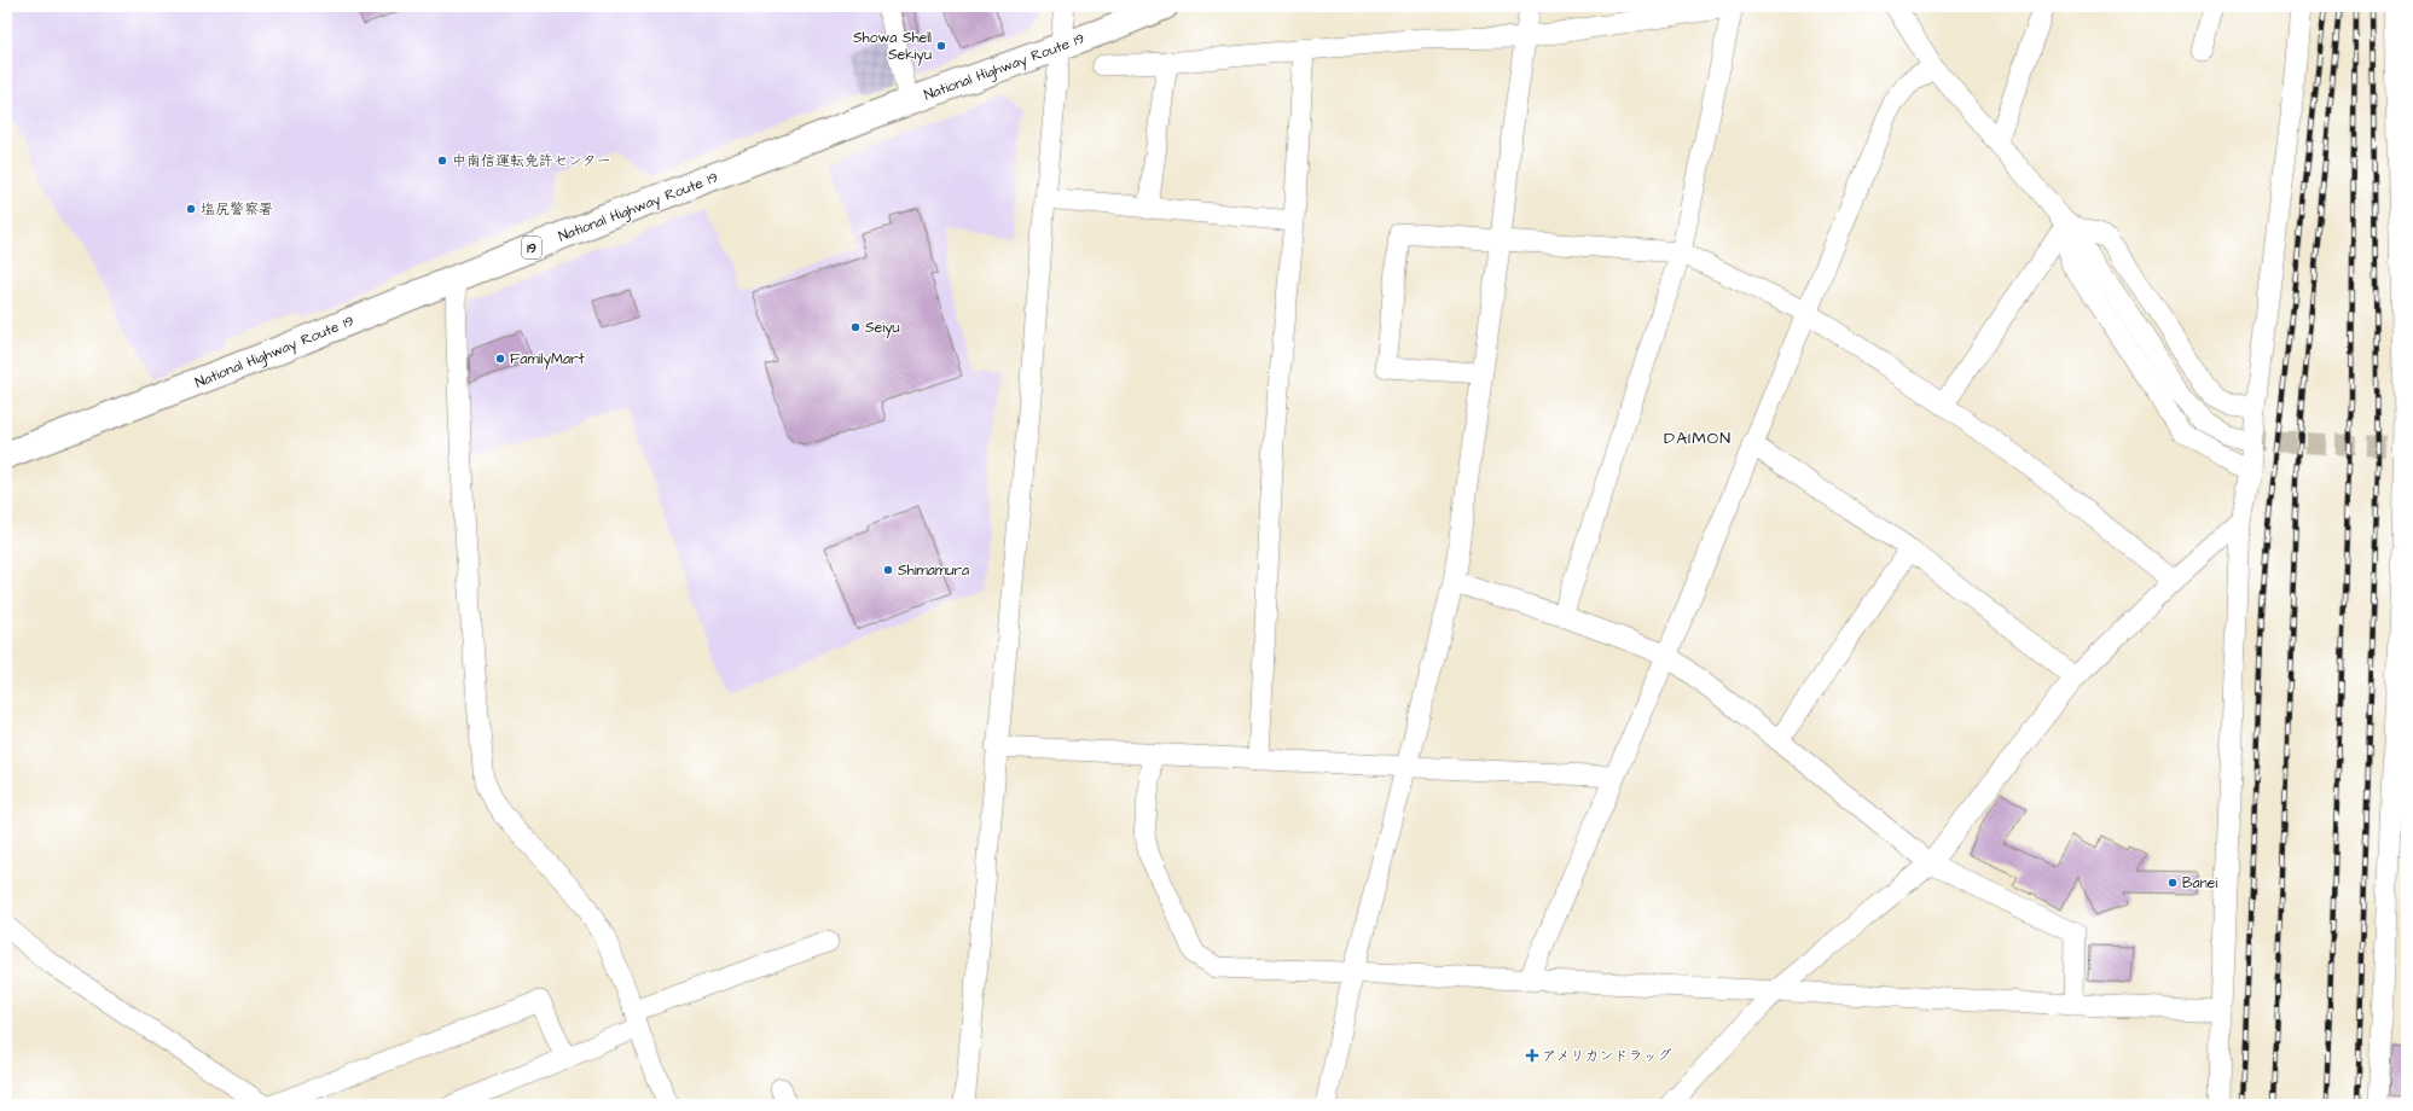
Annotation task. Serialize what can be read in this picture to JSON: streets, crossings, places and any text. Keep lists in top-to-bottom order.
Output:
{
  "streets": {
    "highway": ["National Highway Route 19", "19"]
  },
  "districts": ["DAIMON"],
  "places": {
    "other": [
      "Showa Shell Sekiyu",
      "中南信運転免許センター",
      "塩尻警察署",
      "Seiyu",
      "FamilyMart",
      "Shimamura",
      "Banei"
    ],
    "health": ["アメリカンドラッグ"]
  }
}
